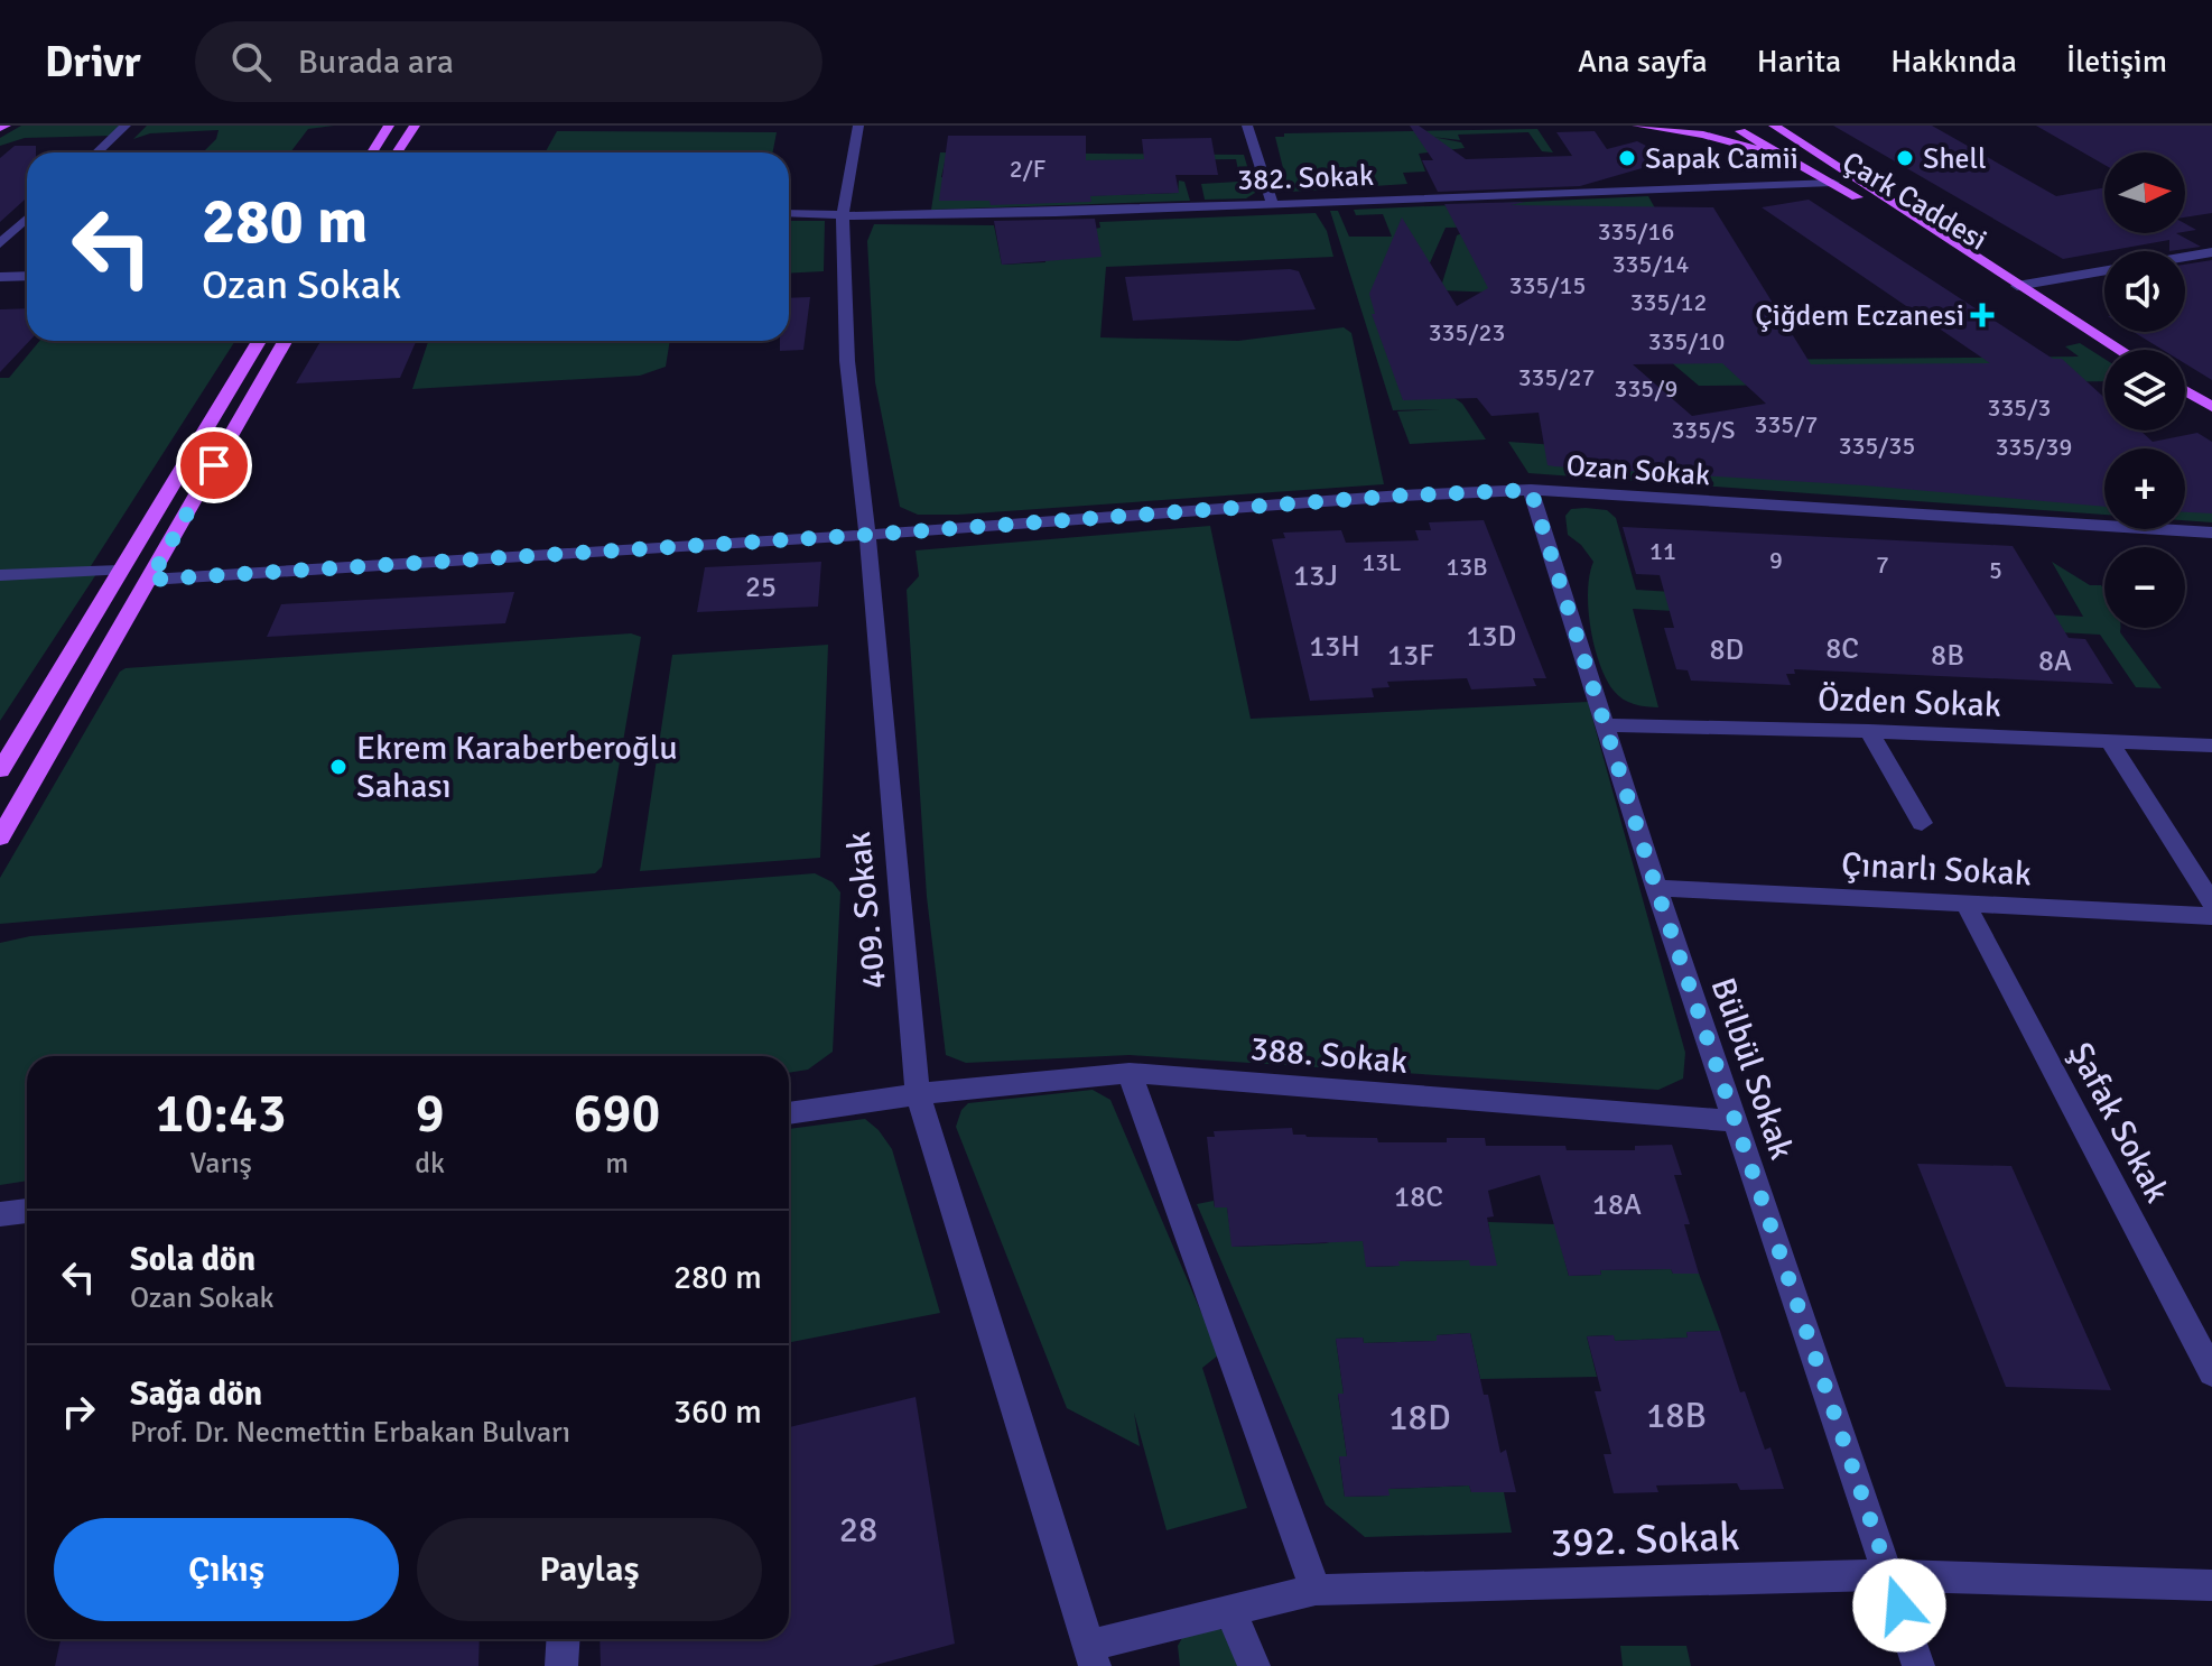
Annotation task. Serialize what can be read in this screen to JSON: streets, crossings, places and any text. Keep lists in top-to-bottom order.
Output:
{
  "streets": {
    "main road": ["Çark Caddesi"],
    "street": [
      "382. Sokak",
      "Ozan Sokak",
      "Özden Sokak",
      "Çınarlı Sokak",
      "409. Sokak",
      "388. Sokak",
      "Bülbül Sokak",
      "Şafak Sokak",
      "392. Sokak"
    ]
  },
  "crossings": [
    ["382. Sokak", "Çark Caddesi"],
    ["382. Sokak", "409. Sokak"],
    ["Ozan Sokak", "409. Sokak"],
    ["Ozan Sokak", "Bülbül Sokak"],
    ["Özden Sokak", "Bülbül Sokak"],
    ["Çınarlı Sokak", "Bülbül Sokak"],
    ["Çınarlı Sokak", "Şafak Sokak"],
    ["409. Sokak", "388. Sokak"],
    ["409. Sokak", "392. Sokak"],
    ["388. Sokak", "Bülbül Sokak"],
    ["Bülbül Sokak", "392. Sokak"]
  ],
  "places": {
    "other": ["Sapak Camii", "Shell", "Ekrem Karaberberoğlu Sahası"],
    "health": ["Çiğdem Eczanesi"]
  },
  "house_numbers": [
    "2/F",
    "335/16",
    "335/14",
    "335/15",
    "335/12",
    "335/23",
    "335/10",
    "335/27",
    "335/9",
    "335/3",
    "335/7",
    "335/S",
    "335/35",
    "335/39",
    "11",
    "9",
    "13L",
    "7",
    "13B",
    "5",
    "13J",
    "25",
    "13D",
    "13H",
    "8C",
    "8D",
    "13F",
    "8B",
    "8A",
    "18C",
    "18A",
    "18B",
    "18D",
    "28"
  ],
  "north": "right",
  "page": {
    "header": "Drivr",
    "search": "Burada ara",
    "nav": [
      "Ana sayfa",
      "Harita",
      "Hakkında",
      "İletişim"
    ],
    "map_buttons": ["+", "−"],
    "turn": ["280 m", "Ozan Sokak"],
    "eta": [
      "10:43",
      "Varış",
      "9",
      "dk",
      "690",
      "m"
    ],
    "list": [
      {
        "name": "Sola dön",
        "note": "Ozan Sokak",
        "value": "280 m"
      },
      {
        "name": "Sağa dön",
        "note": "Prof. Dr. Necmettin Erbakan Bulvarı",
        "value": "360 m"
      }
    ],
    "buttons": ["Çıkış", "Paylaş"]
  }
}
